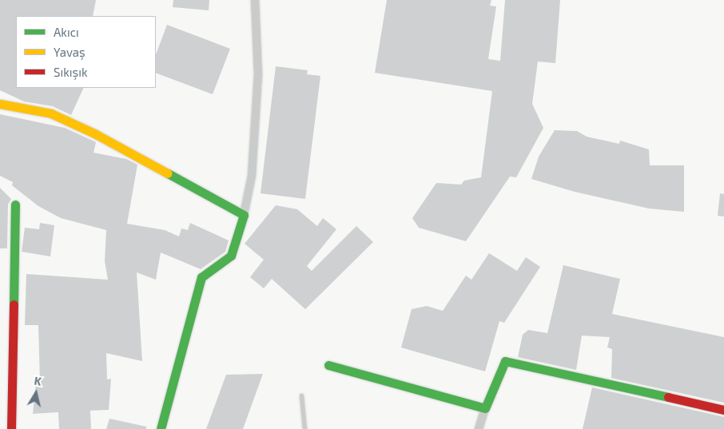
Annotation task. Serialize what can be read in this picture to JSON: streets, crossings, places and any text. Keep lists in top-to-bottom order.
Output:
{
  "legend": ["Akıcı", "Yavaş", "Sıkışık"],
  "north": "top"
}
